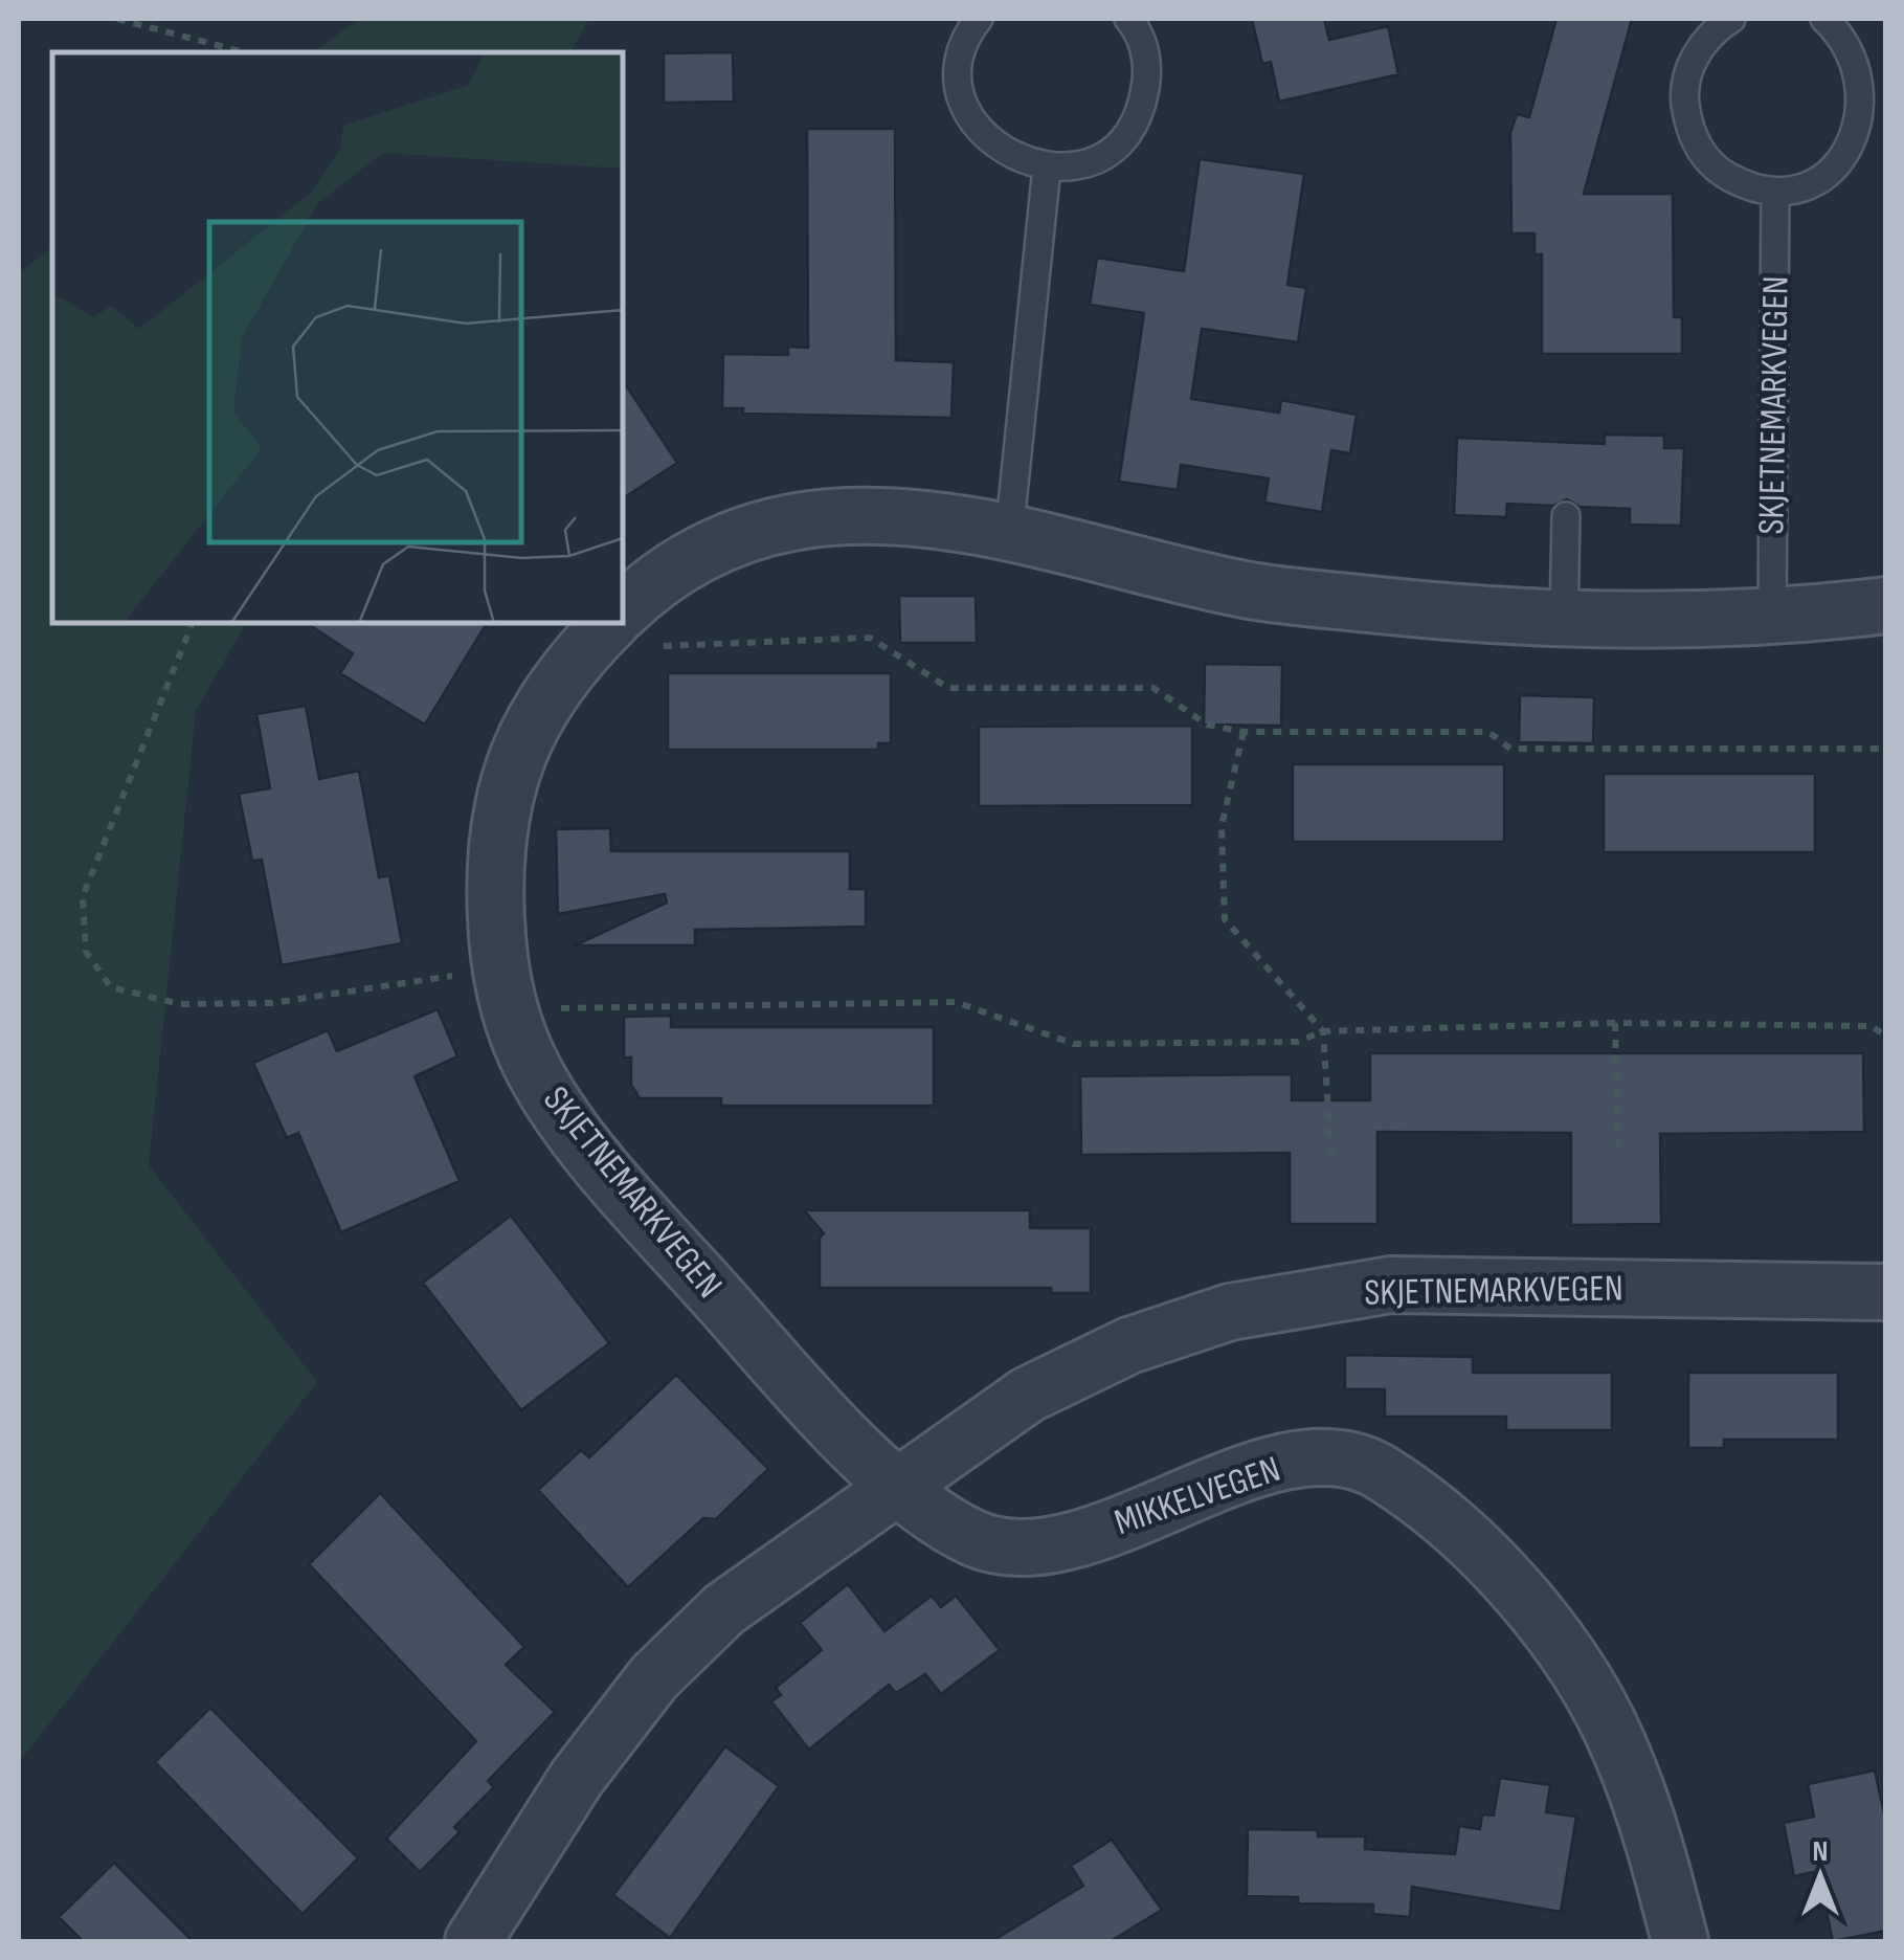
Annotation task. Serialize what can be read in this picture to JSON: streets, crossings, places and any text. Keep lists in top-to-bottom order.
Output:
{
  "streets": {
    "street": ["SKJETNEMARKVEGEN", "MIKKELVEGEN"]
  },
  "crossings": [
    ["SKJETNEMARKVEGEN", "MIKKELVEGEN"]
  ],
  "north": "top"
}
